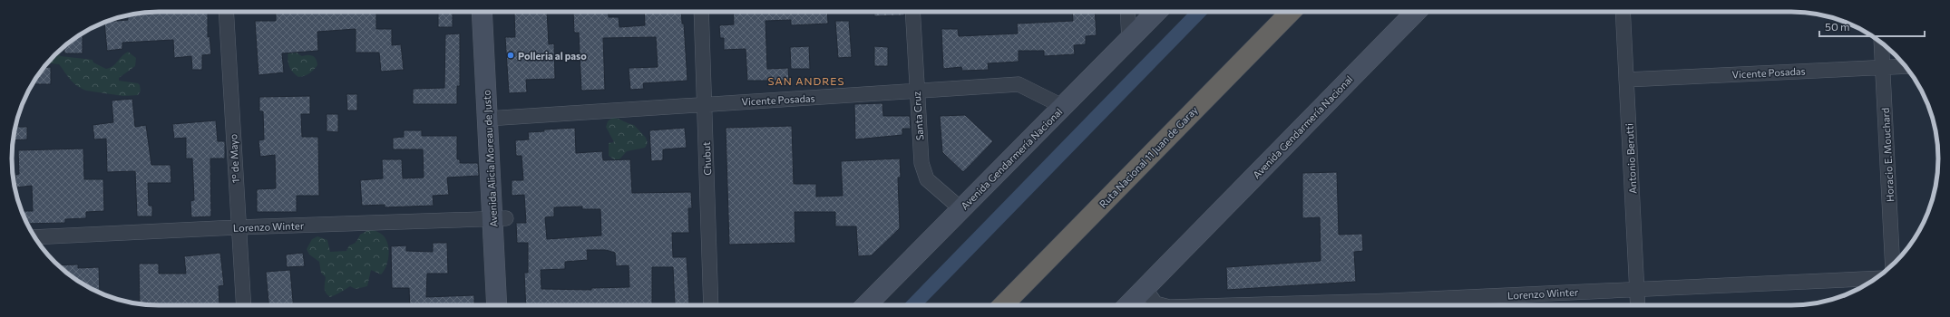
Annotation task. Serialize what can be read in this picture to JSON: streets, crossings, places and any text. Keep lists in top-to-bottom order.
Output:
{
  "streets": {
    "highway": ["Ruta Nacional 11 Juan de Garay"],
    "main road": ["Avenida Gendarmería Nacional", "Avenida Alicia Moreau de Justo"],
    "street": [
      "Vicente Posadas",
      "Santa Cruz",
      "Horacio E. Mouchard",
      "1° de Mayo",
      "Chubut",
      "Antonio Berutti",
      "Lorenzo Winter"
    ]
  },
  "crossings": [
    ["Vicente Posadas", "Santa Cruz"],
    ["Vicente Posadas", "Avenida Gendarmería Nacional"],
    ["Vicente Posadas", "Horacio E. Mouchard"],
    ["Vicente Posadas", "Avenida Alicia Moreau de Justo"],
    ["Vicente Posadas", "Chubut"],
    ["Vicente Posadas", "Antonio Berutti"],
    ["Santa Cruz", "Avenida Gendarmería Nacional"],
    ["Avenida Gendarmería Nacional", "Lorenzo Winter"],
    ["1° de Mayo", "Lorenzo Winter"],
    ["Avenida Alicia Moreau de Justo", "Lorenzo Winter"],
    ["Antonio Berutti", "Lorenzo Winter"]
  ],
  "districts": ["SAN ANDRES"],
  "places": ["Polleria al paso"],
  "scale_bar": "50 m"
}
